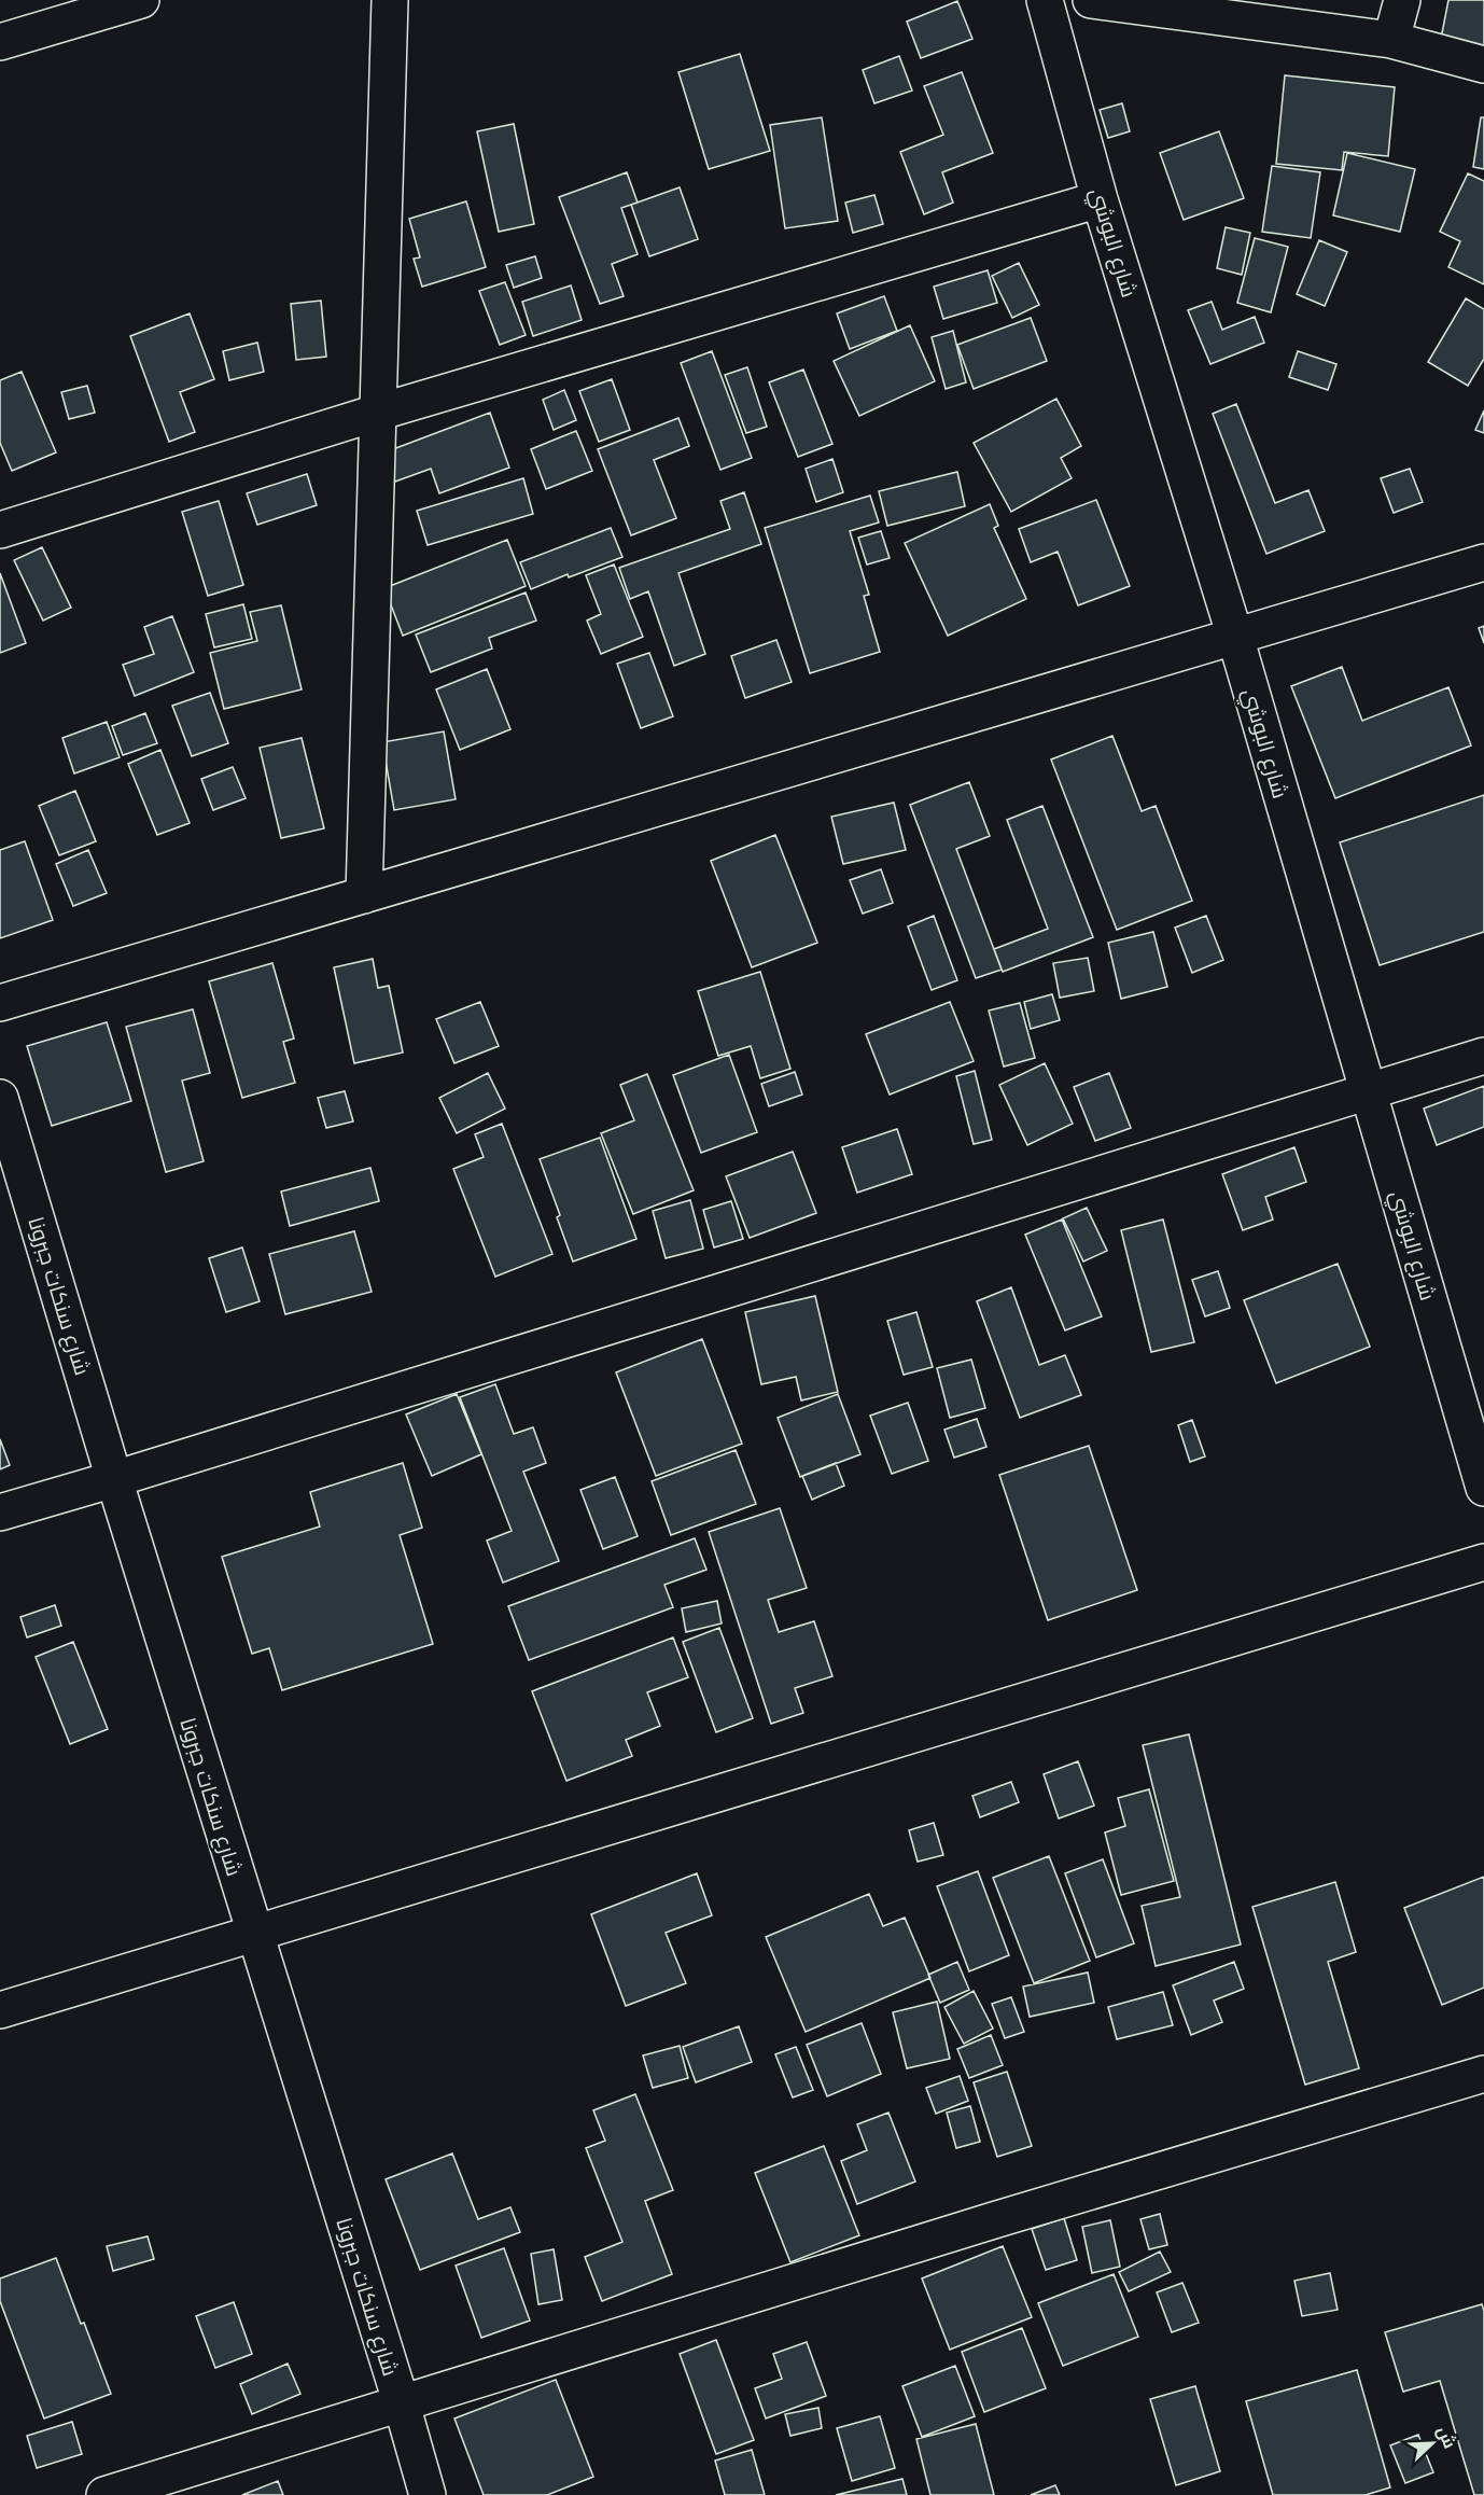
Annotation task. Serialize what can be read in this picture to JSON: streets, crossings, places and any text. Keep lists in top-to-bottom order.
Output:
{
  "streets": {
    "street": ["شارع البوشي", "شارع سنكات جبرونا"]
  },
  "north": "top right"
}
